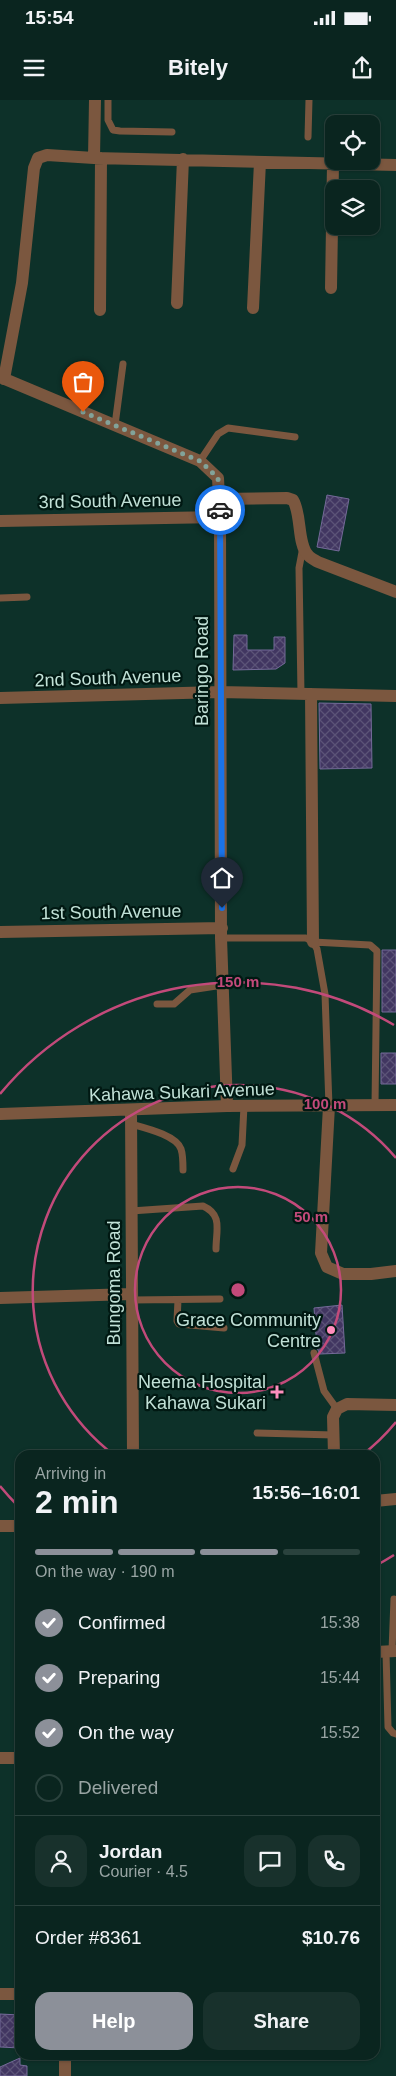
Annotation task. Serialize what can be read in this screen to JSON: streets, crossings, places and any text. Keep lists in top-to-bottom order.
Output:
{
  "streets": {
    "street": [
      "3rd South Avenue",
      "Baringo Road",
      "2nd South Avenue",
      "1st South Avenue",
      "Kahawa Sukari Avenue",
      "Bungoma Road"
    ]
  },
  "crossings": [
    ["3rd South Avenue", "Baringo Road"],
    ["Baringo Road", "2nd South Avenue"],
    ["Baringo Road", "1st South Avenue"],
    ["Baringo Road", "Kahawa Sukari Avenue"],
    ["Kahawa Sukari Avenue", "Bungoma Road"]
  ],
  "places": {
    "other": ["Grace Community Centre"],
    "health": ["Neema Hospital Kahawa Sukari"]
  },
  "page": {
    "status": "15:54",
    "header": "Bitely",
    "heading": ["2 min", "Arriving in", "15:56–16:01"],
    "panel": [
      "Jordan",
      "Courier · 4.5",
      "Order #8361",
      "$10.76"
    ],
    "bar": "On the way · 190 m",
    "list": [
      ["Confirmed", "15:38"],
      ["Preparing", "15:44"],
      ["On the way", "15:52"],
      "Delivered"
    ],
    "buttons": ["Help", "Share"]
  },
  "rings": ["150 m", "100 m", "50 m"]
}
